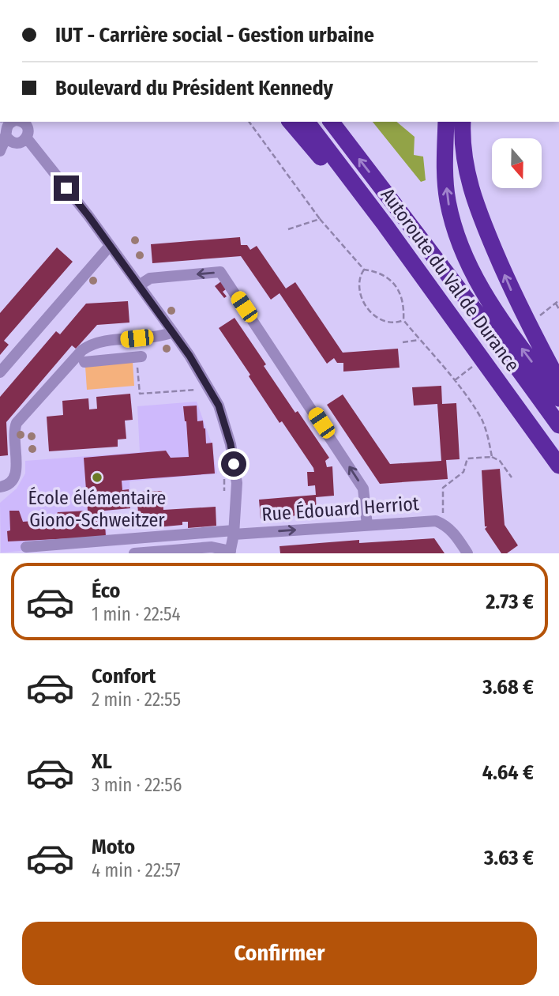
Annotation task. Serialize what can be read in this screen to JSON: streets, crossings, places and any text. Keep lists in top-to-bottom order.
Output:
{
  "streets": {
    "highway": ["Autoroute du Val de Durance"],
    "street": ["Rue Édouard Herriot"]
  },
  "places": ["École élémentaire Giono-Schweitzer"],
  "north": "bottom",
  "page": {
    "banner": ["IUT - Carrière social - Gestion urbaine", "Boulevard du Président Kennedy"],
    "list": [
      {
        "name": "Éco",
        "note": "1 min · 22:54",
        "value": "2.73 €"
      },
      {
        "name": "Confort",
        "note": "2 min · 22:55",
        "value": "3.68 €"
      },
      {
        "name": "XL",
        "note": "3 min · 22:56",
        "value": "4.64 €"
      },
      {
        "name": "Moto",
        "note": "4 min · 22:57",
        "value": "3.63 €"
      }
    ],
    "buttons": "Confirmer"
  }
}
